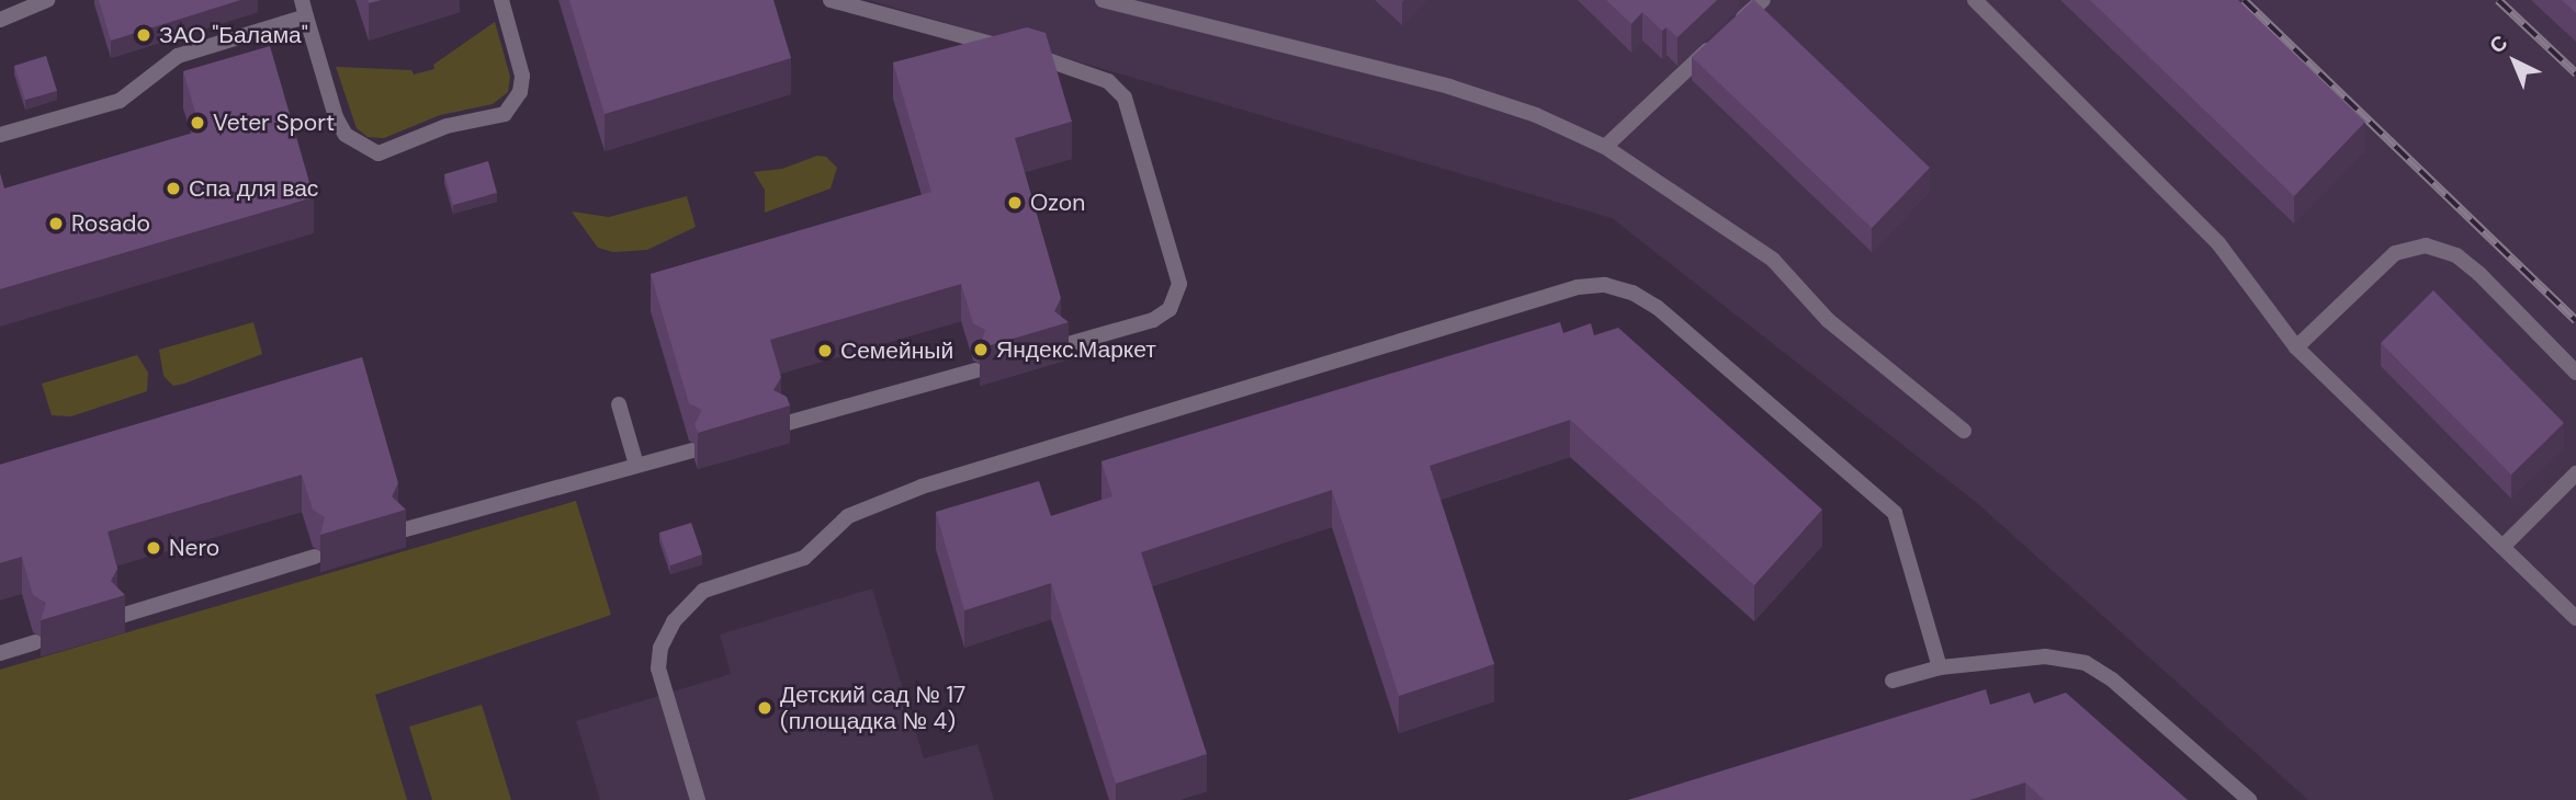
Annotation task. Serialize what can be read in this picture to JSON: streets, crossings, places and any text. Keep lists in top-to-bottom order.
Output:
{
  "places": [
    "ЗАО \"Балама\"",
    "Veter Sport",
    "Спа для вас",
    "Ozon",
    "Rosado",
    "Яндекс.Маркет",
    "Семейный",
    "Nero",
    "Детский сад № 17 (площадка № 4)"
  ],
  "north": "top left"
}
